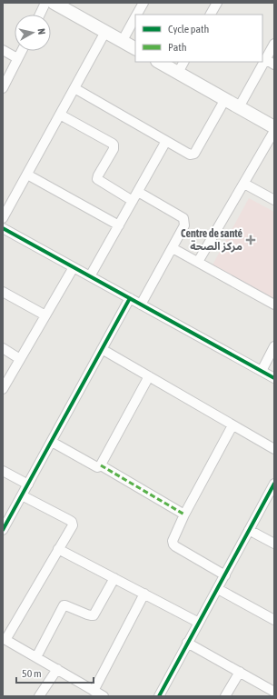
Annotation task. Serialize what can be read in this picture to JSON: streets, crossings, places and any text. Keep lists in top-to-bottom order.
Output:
{
  "places": {
    "health": ["Centre de santé مركز الصحة"]
  },
  "legend": ["Cycle path", "Path"],
  "scale_bar": "50 m",
  "north": "right"
}
